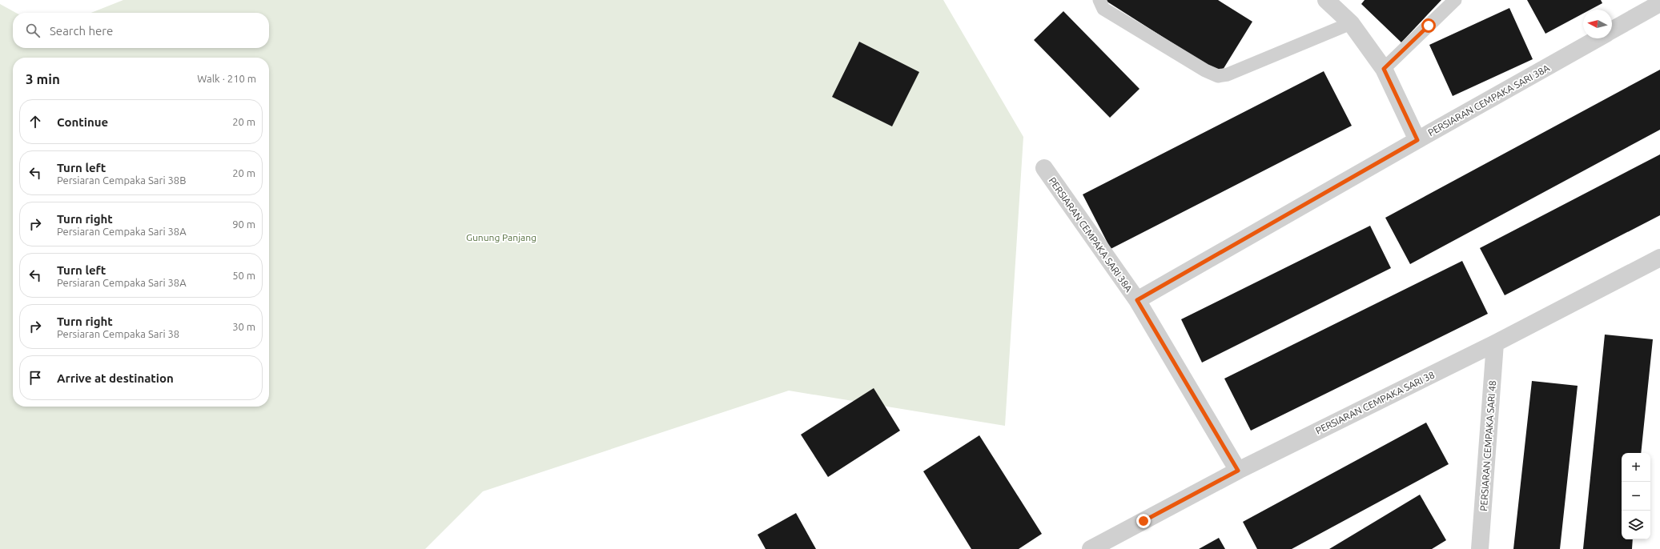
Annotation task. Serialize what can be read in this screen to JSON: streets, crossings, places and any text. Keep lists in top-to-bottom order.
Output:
{
  "streets": {
    "street": ["PERSIARAN CEMPAKA SARI 38A", "PERSIARAN CEMPAKA SARI 38", "PERSIARAN CEMPAKA SARI 48"]
  },
  "crossings": [
    ["PERSIARAN CEMPAKA SARI 38A", "PERSIARAN CEMPAKA SARI 38"],
    ["PERSIARAN CEMPAKA SARI 38", "PERSIARAN CEMPAKA SARI 48"]
  ],
  "parks": ["Gunung Panjang"],
  "north": "left",
  "page": {
    "search": "Search here",
    "heading": ["3 min", "Walk · 210 m"],
    "list": [
      ["Continue", "20 m"],
      ["Turn left", "Persiaran Cempaka Sari 38B", "20 m"],
      ["Turn right", "Persiaran Cempaka Sari 38A", "90 m"],
      ["Turn left", "Persiaran Cempaka Sari 38A", "50 m"],
      ["Turn right", "Persiaran Cempaka Sari 38", "30 m"],
      "Arrive at destination"
    ],
    "map_buttons": ["+", "−"]
  }
}
